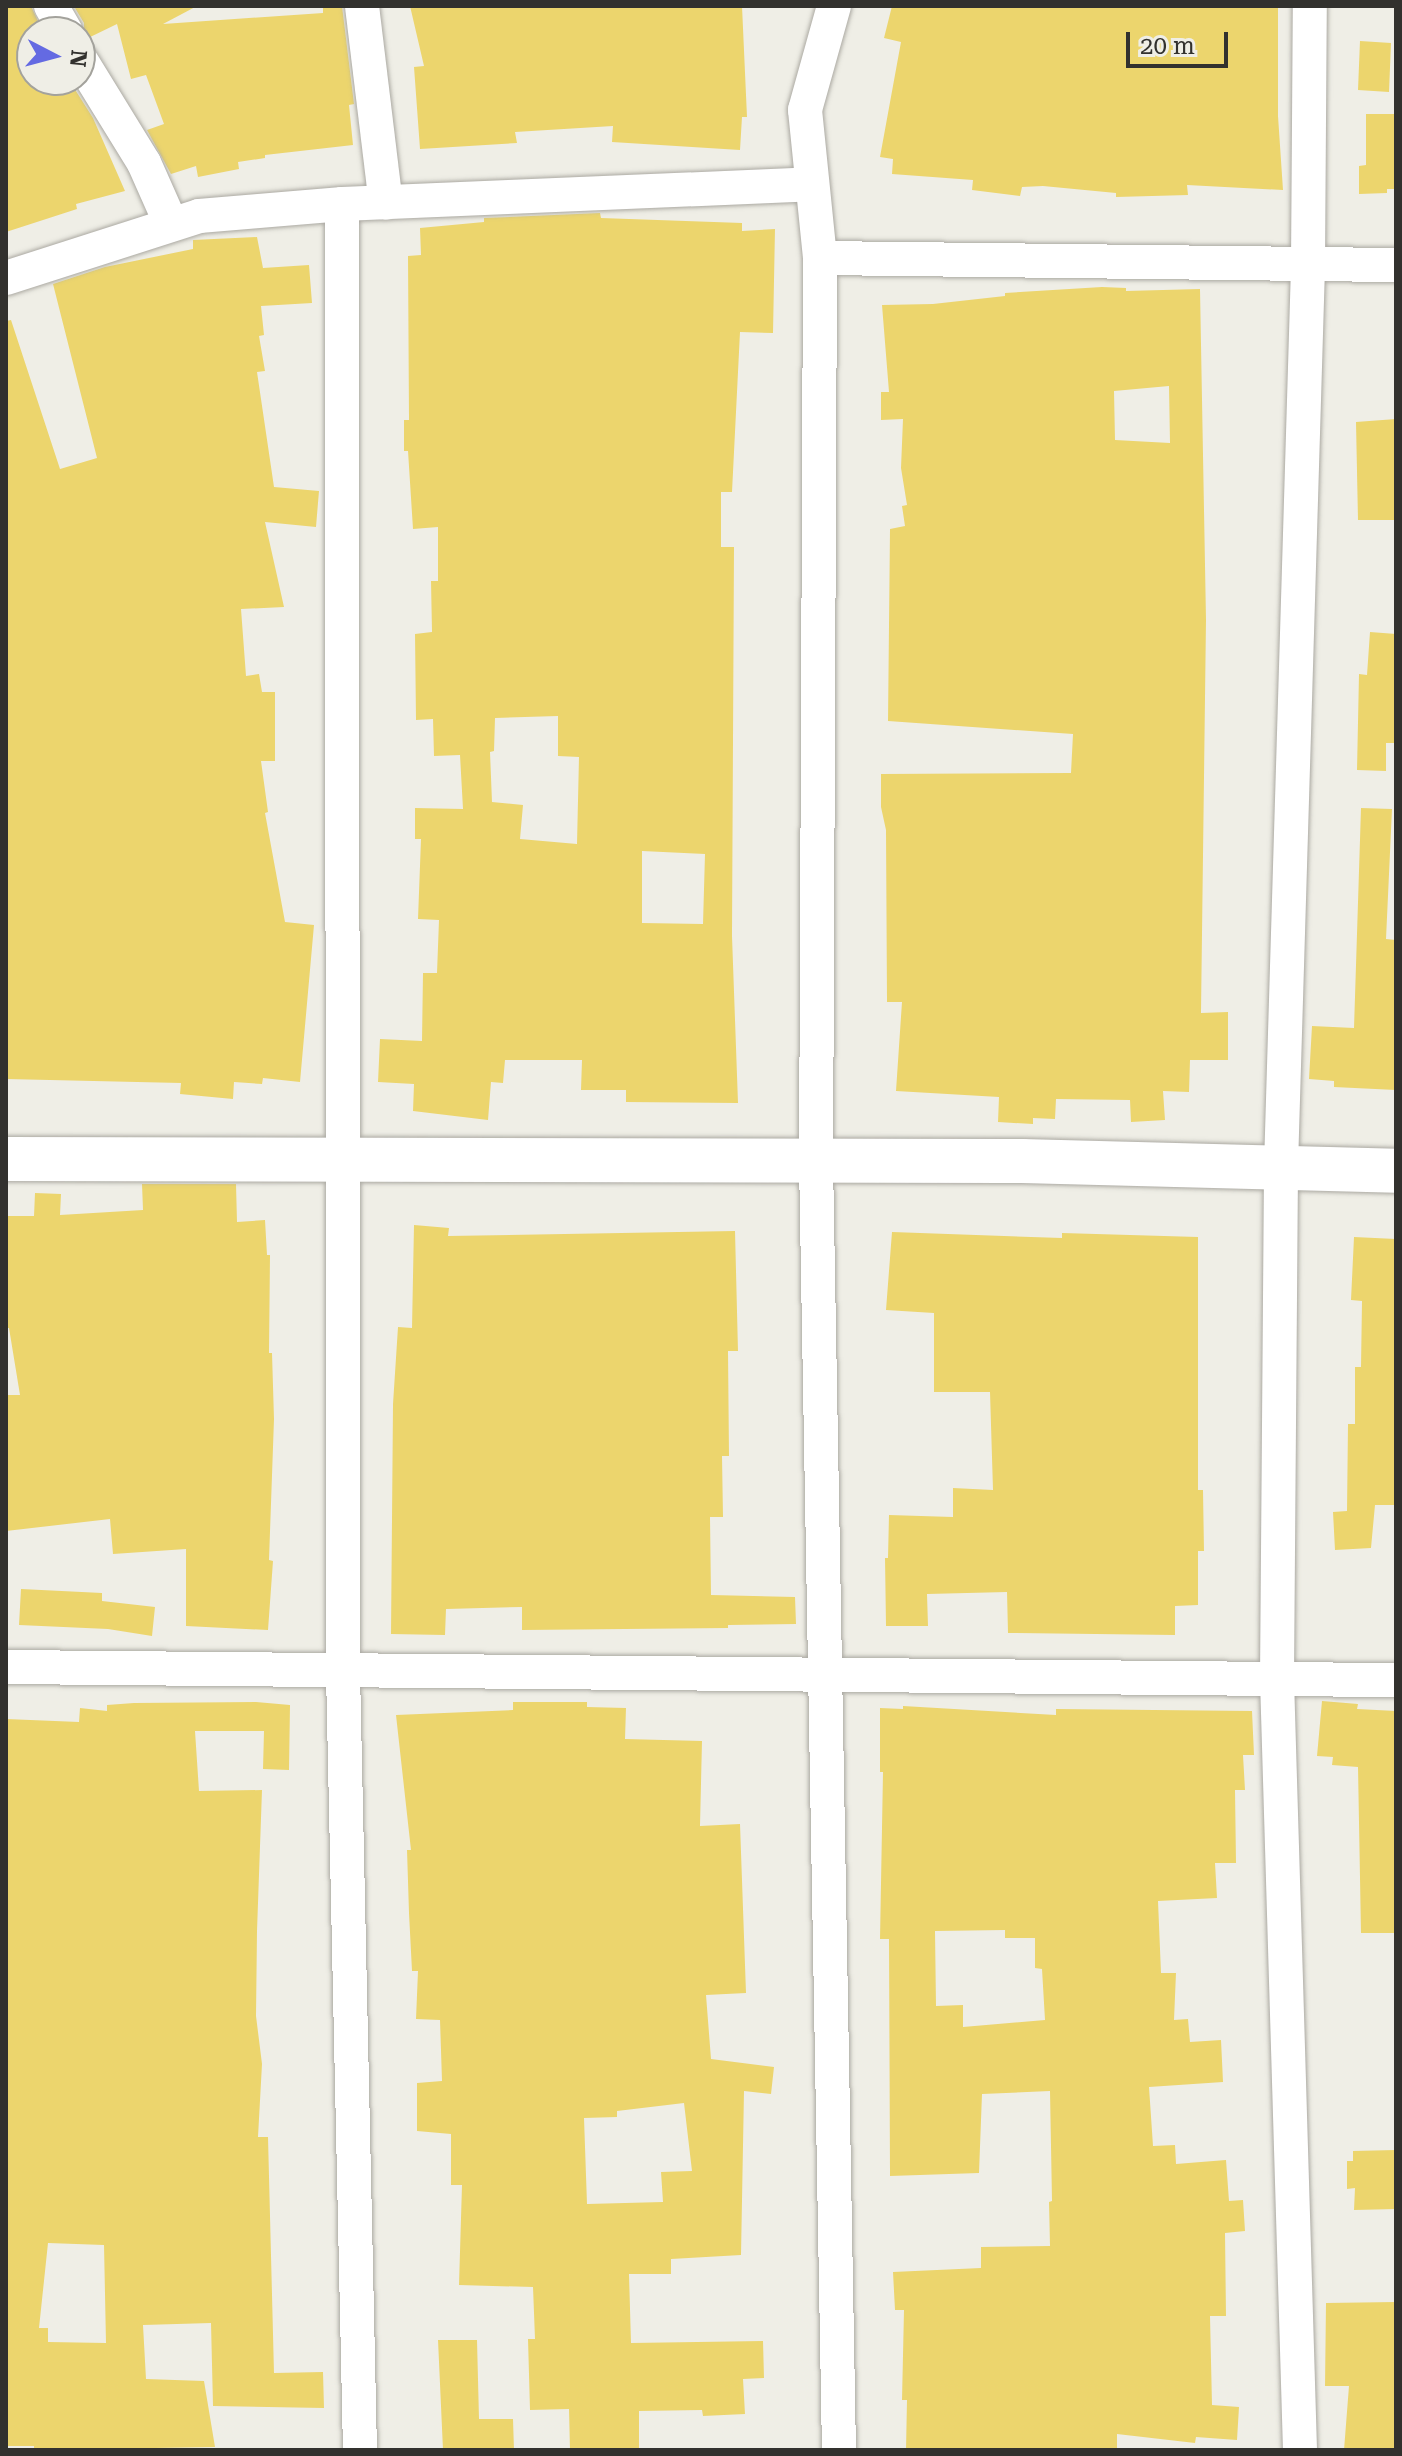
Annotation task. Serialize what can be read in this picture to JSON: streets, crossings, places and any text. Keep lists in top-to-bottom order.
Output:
{
  "scale_bar": "20 m",
  "north": "right"
}
